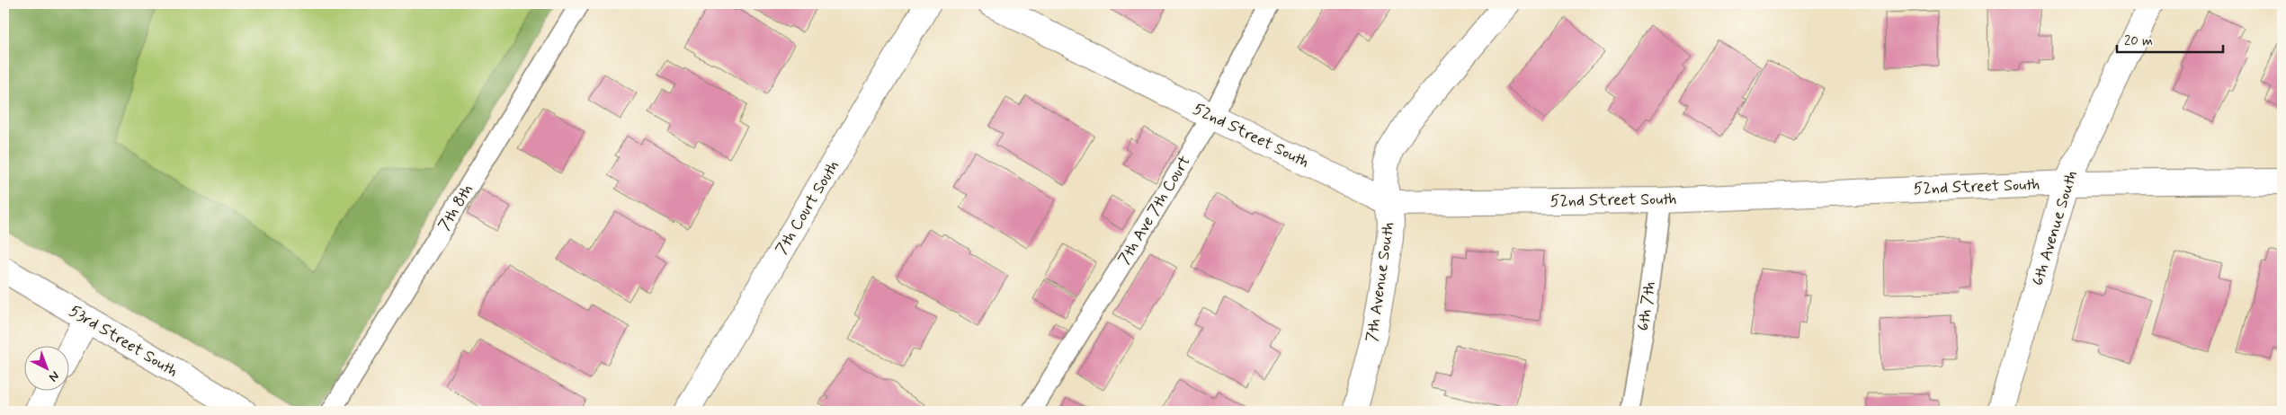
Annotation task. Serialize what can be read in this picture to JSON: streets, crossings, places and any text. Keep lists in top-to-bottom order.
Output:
{
  "streets": {
    "street": [
      "52nd Street South",
      "7th Court South",
      "6th Avenue South",
      "7th Avenue South",
      "53rd Street South"
    ],
    "lane": ["7th 8th", "7th Ave 7th Court", "6th 7th"]
  },
  "crossings": [
    ["52nd Street South", "7th Ave 7th Court"],
    ["52nd Street South", "6th Avenue South"],
    ["52nd Street South", "7th Avenue South"],
    ["52nd Street South", "6th 7th"]
  ],
  "scale_bar": "20 m",
  "north": "bottom right"
}
